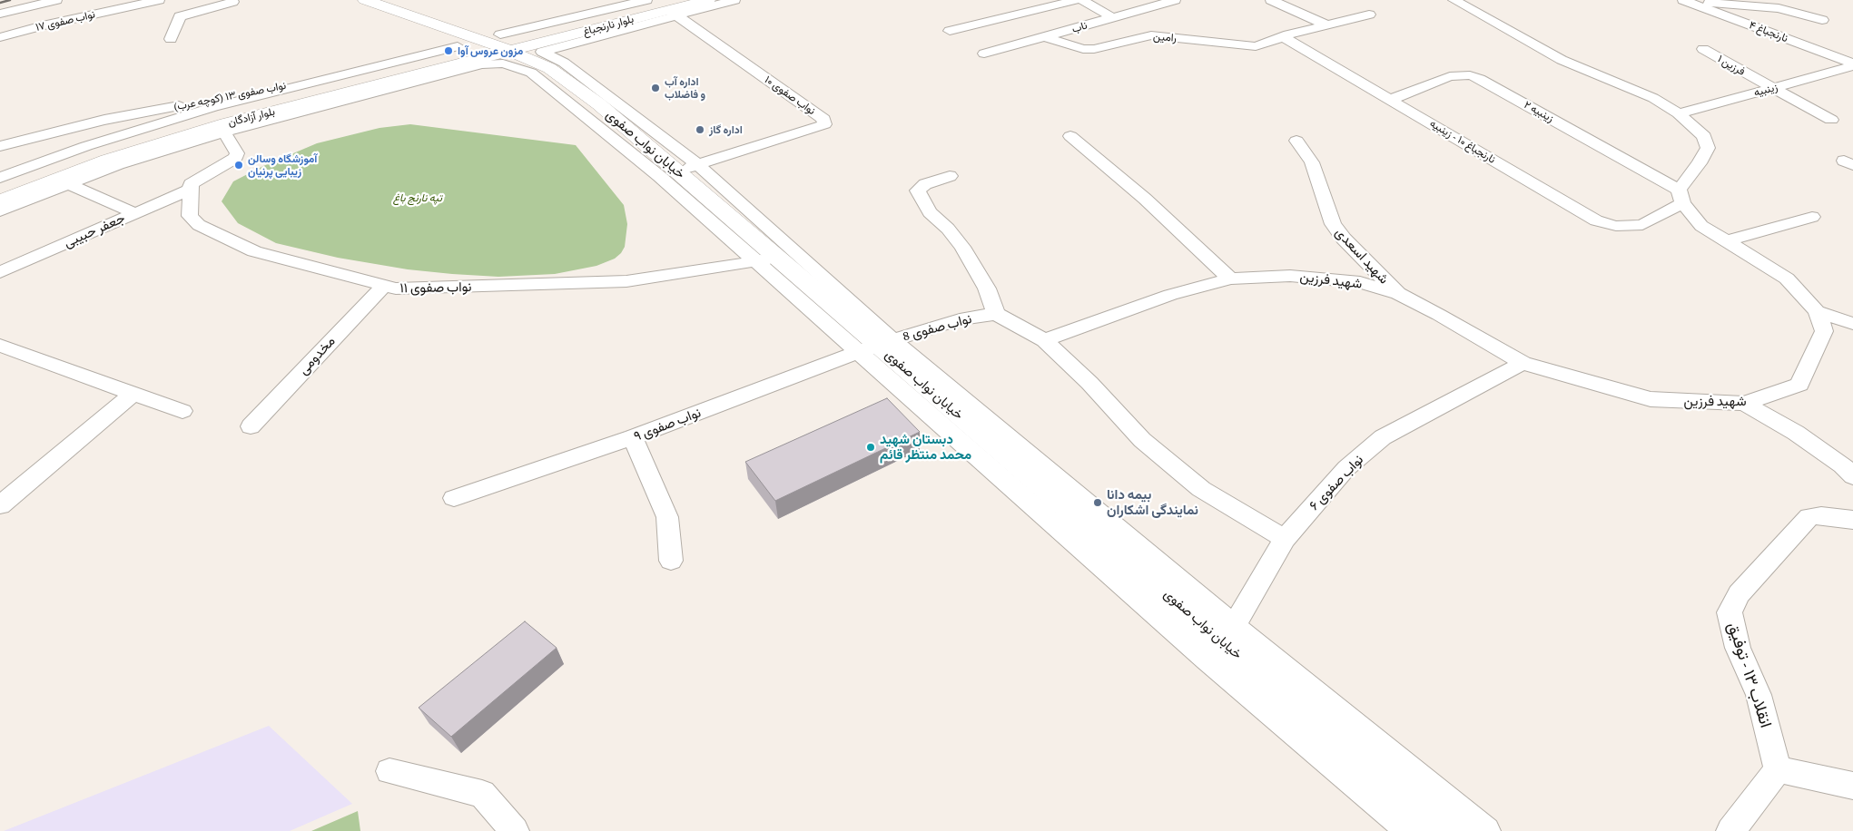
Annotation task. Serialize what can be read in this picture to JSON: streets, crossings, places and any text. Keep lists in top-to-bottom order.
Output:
{
  "streets": {
    "main road": ["بلوار نارنجباغ", "بلوار آزادگان", "خیابان نواب صفوی"],
    "street": [
      "نواب صفوی ۱۷",
      "ناب",
      "نارنجباغ ۴",
      "رامین",
      "فرزین ۱",
      "زینبیه",
      "نواب صفوی ۱۰",
      "نواب صفوی ۱۳ (کوچه عرب)",
      "زینبیه ۲",
      "نارنجباغ ۱۰ - زینبیه",
      "جعفر حبیبی",
      "شهید اسعدی",
      "شهید فرزین",
      "نواب صفوی ۱۱",
      "نواب صفوی 8",
      "مخدومی",
      "نواب صفوی ۹",
      "نواب صفوی ۶",
      "انقلاب ۱۳ - توفیق"
    ]
  },
  "crossings": [
    ["بلوار نارنجباغ", "نواب صفوی ۱۰"],
    ["بلوار نارنجباغ", "بلوار آزادگان"],
    ["بلوار نارنجباغ", "خیابان نواب صفوی"],
    ["ناب", "رامین"],
    ["نارنجباغ ۴", "زینبیه"],
    ["رامین", "نارنجباغ ۱۰ - زینبیه"],
    ["فرزین ۱", "زینبیه"],
    ["نواب صفوی ۱۰", "خیابان نواب صفوی"],
    ["زینبیه ۲", "نارنجباغ ۱۰ - زینبیه"],
    ["زینبیه ۲", "شهید فرزین"],
    ["بلوار آزادگان", "خیابان نواب صفوی"],
    ["نارنجباغ ۱۰ - زینبیه", "شهید فرزین"],
    ["خیابان نواب صفوی", "نواب صفوی ۱۱"],
    ["خیابان نواب صفوی", "نواب صفوی 8"],
    ["خیابان نواب صفوی", "نواب صفوی ۹"],
    ["خیابان نواب صفوی", "نواب صفوی ۶"],
    ["جعفر حبیبی", "نواب صفوی ۱۱"],
    ["شهید اسعدی", "شهید فرزین"],
    ["شهید فرزین", "نواب صفوی ۶"],
    ["نواب صفوی ۱۱", "مخدومی"],
    ["نواب صفوی 8", "نواب صفوی ۹"]
  ],
  "parks": ["تپه نارنج باغ"],
  "places": [
    "مزون عروس آوا",
    "اداره آب و فاضلاب",
    "اداره گاز",
    "آموزشگاه وسالن زیبایی پرنیان",
    "دبستان شهید محمد منتظر قائم",
    "بیمه دانا نمایندگی اشکاران"
  ]
}
